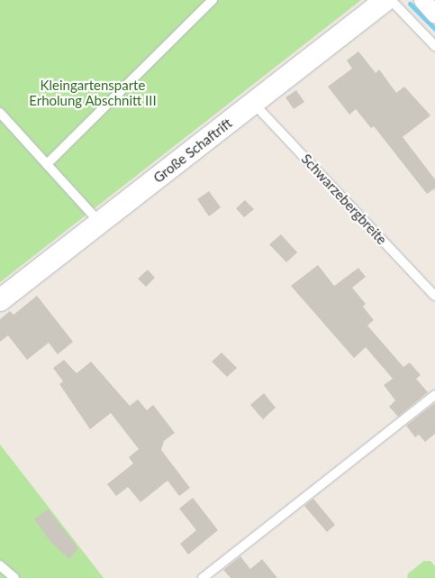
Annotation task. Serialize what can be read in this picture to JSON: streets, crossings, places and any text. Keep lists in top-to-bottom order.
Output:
{
  "streets": {
    "street": ["Große Schaftrift"],
    "lane": ["Schwarzebergbreite"]
  },
  "crossings": [
    ["Große Schaftrift", "Schwarzebergbreite"]
  ],
  "parks": ["Kleingartensparte Erholung Abschnitt III"]
}
